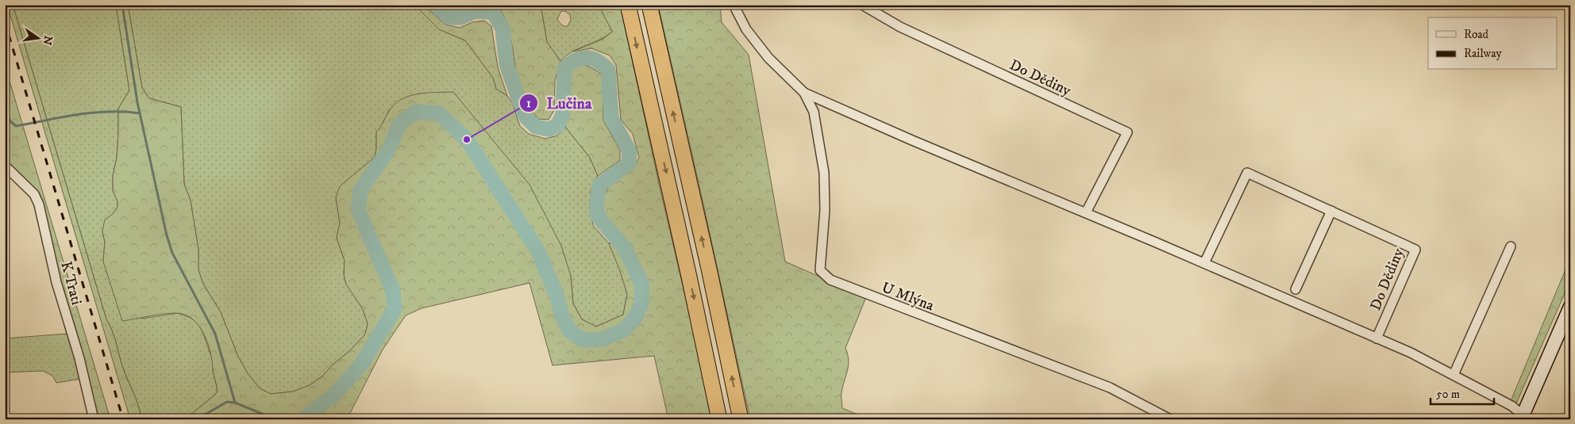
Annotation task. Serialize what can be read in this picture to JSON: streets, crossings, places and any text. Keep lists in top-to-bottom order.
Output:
{
  "streets": {
    "street": ["Do Dědiny", "K Trati", "U Mlýna"]
  },
  "places": ["Lučina"],
  "legend": ["Road", "Railway"],
  "scale_bar": "50 m",
  "north": "right"
}
